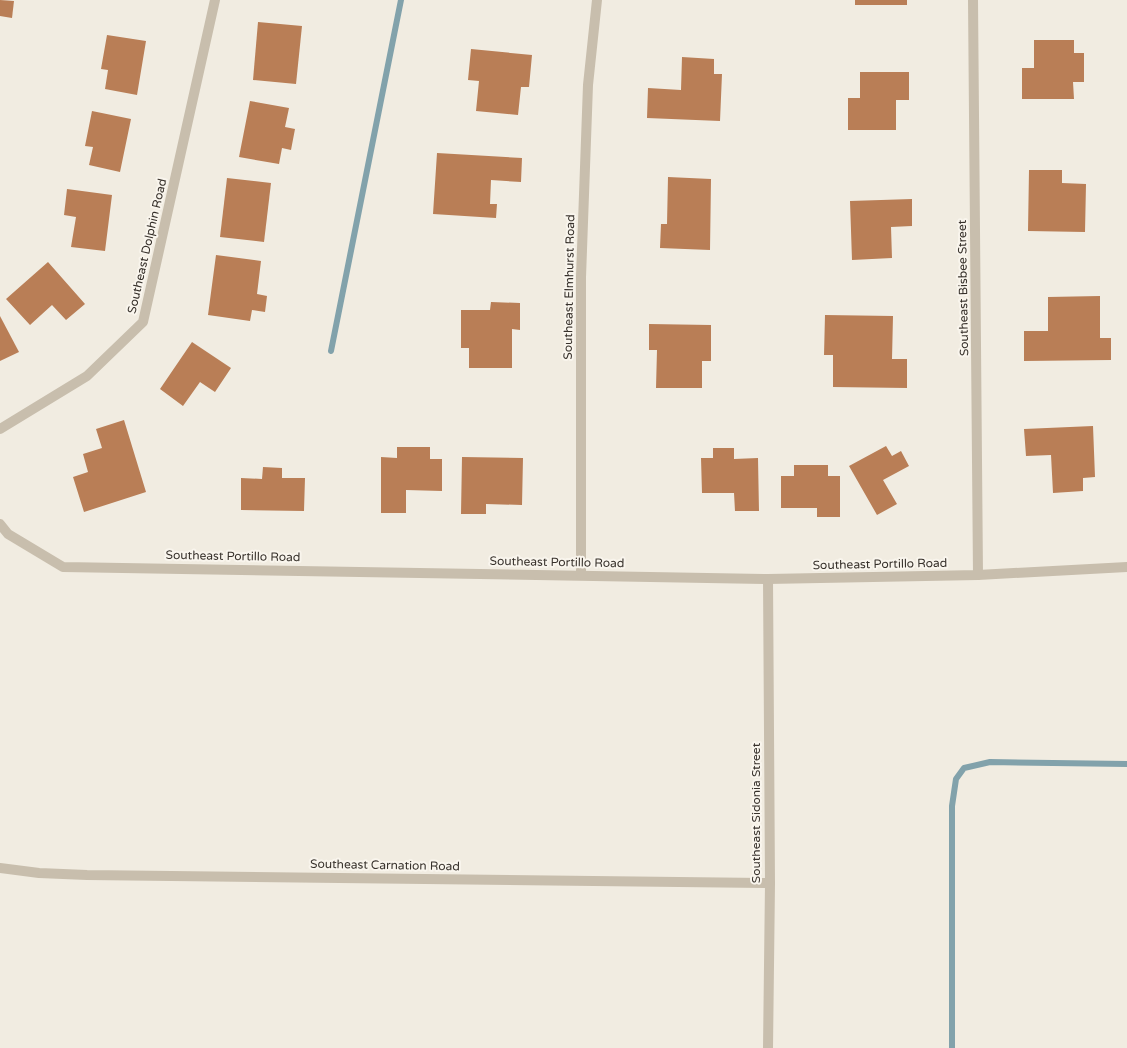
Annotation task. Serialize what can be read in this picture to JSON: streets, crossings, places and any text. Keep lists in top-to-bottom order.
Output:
{
  "streets": {
    "street": [
      "Southeast Dolphin Road",
      "Southeast Elmhurst Road",
      "Southeast Bisbee Street",
      "Southeast Portillo Road",
      "Southeast Sidonia Street",
      "Southeast Carnation Road"
    ]
  },
  "crossings": [
    ["Southeast Elmhurst Road", "Southeast Portillo Road"],
    ["Southeast Bisbee Street", "Southeast Portillo Road"],
    ["Southeast Portillo Road", "Southeast Sidonia Street"],
    ["Southeast Sidonia Street", "Southeast Carnation Road"]
  ]
}
